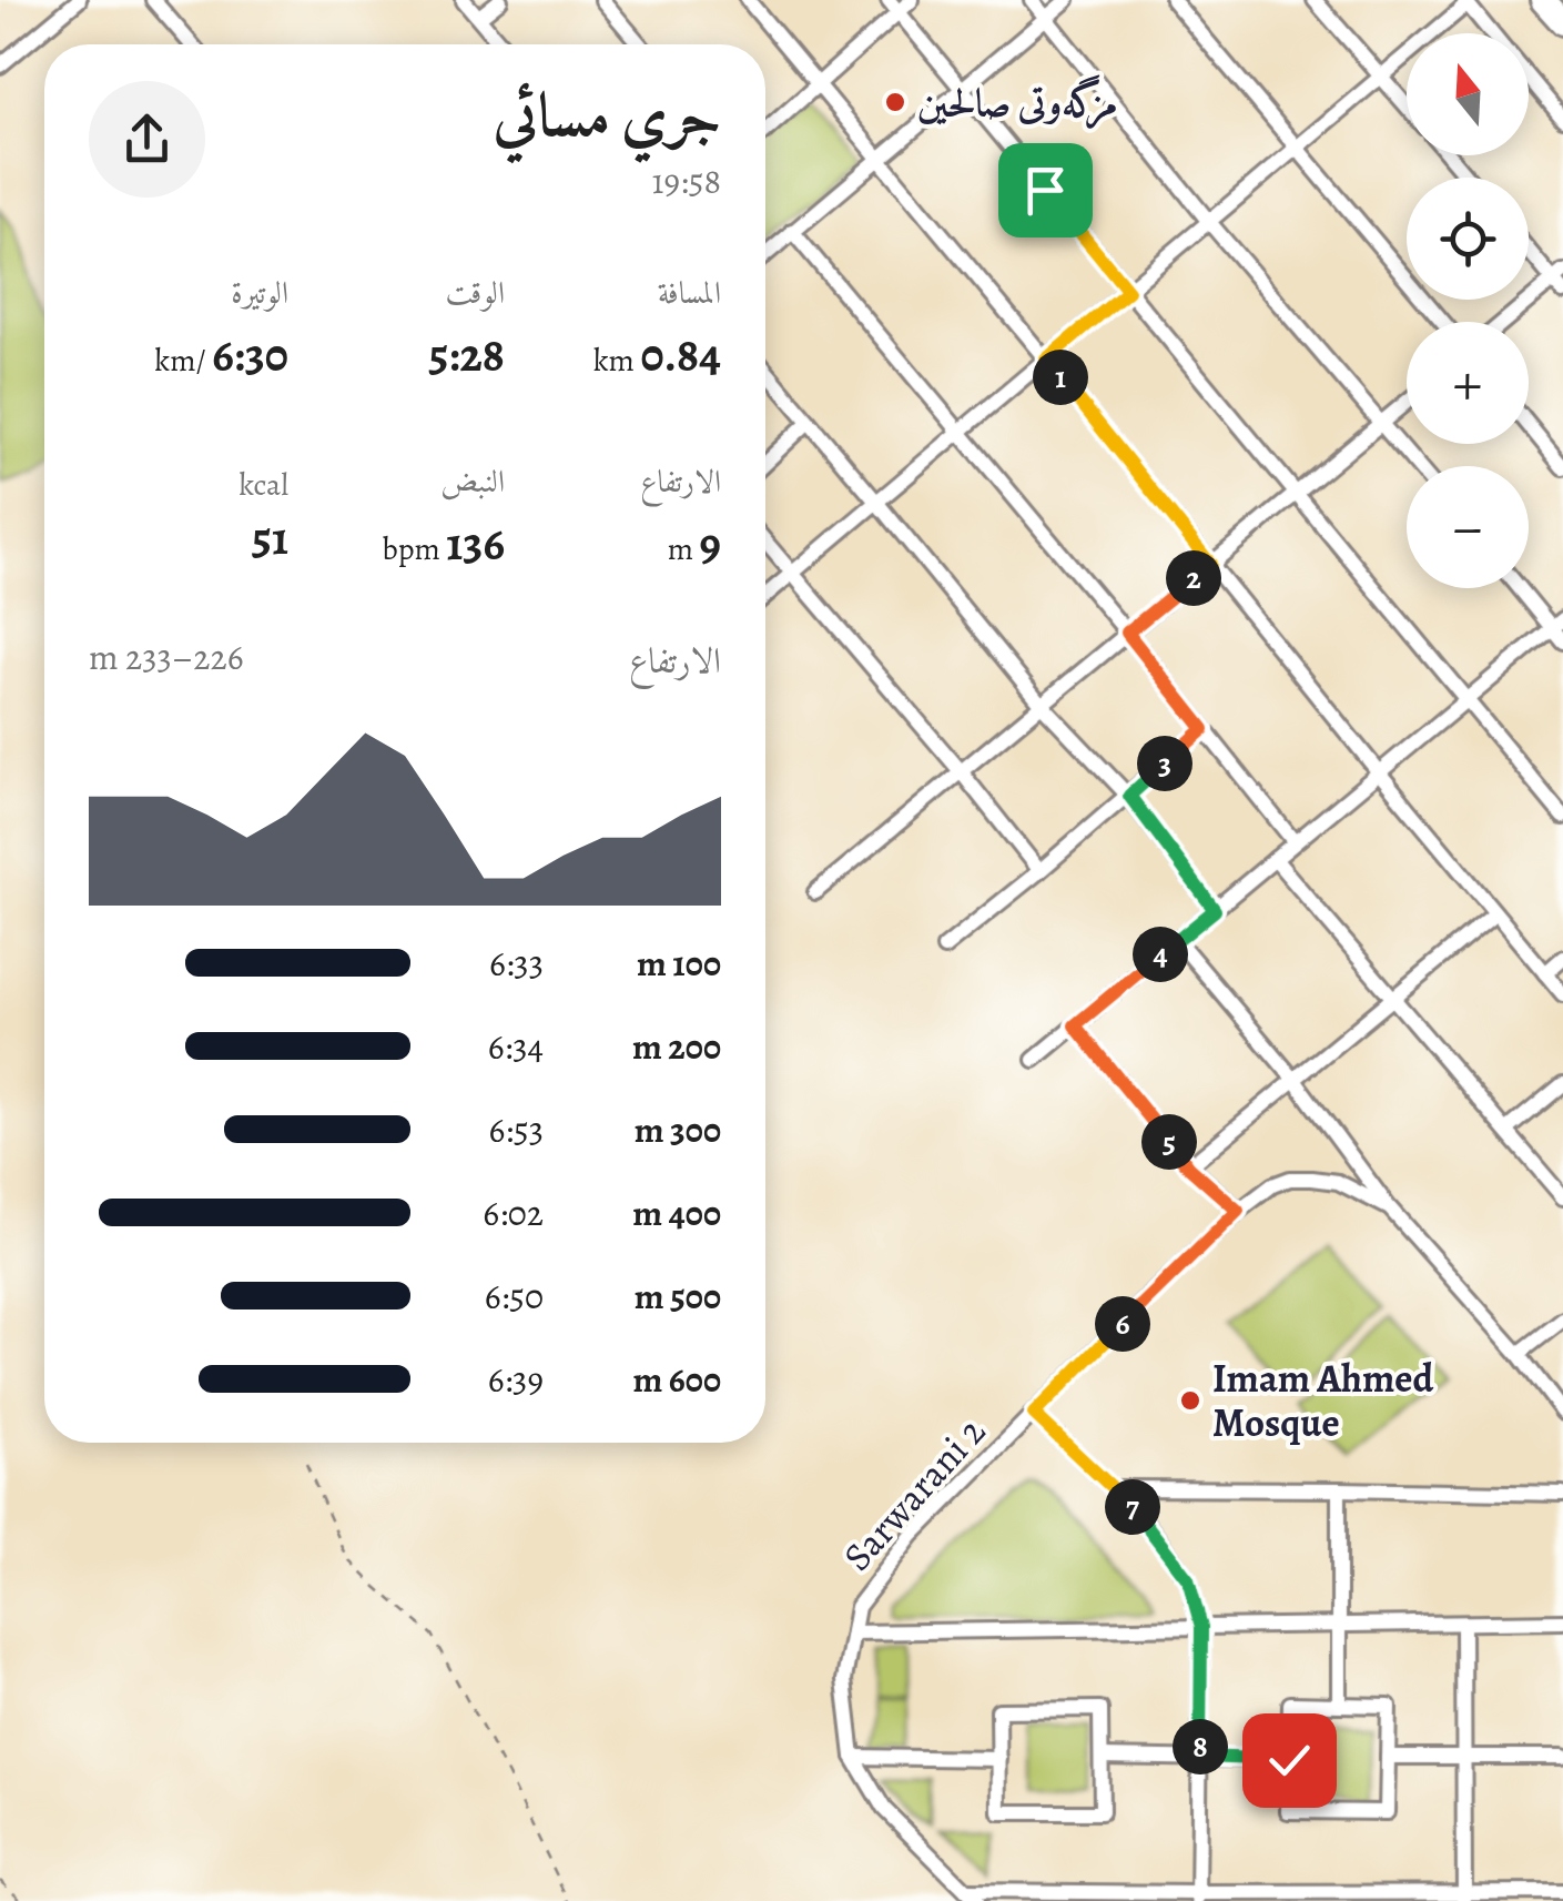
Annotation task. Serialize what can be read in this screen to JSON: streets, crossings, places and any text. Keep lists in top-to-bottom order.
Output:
{
  "streets": {
    "street": ["Sarwarani 2"]
  },
  "places": ["مزگەوتی صالحین", "Imam Ahmed Mosque"],
  "north": "top",
  "page": {
    "map_buttons": ["+", "−"],
    "heading": ["جري مسائي", "19:58"],
    "stats": [
      ["المسافة", "0.84 km"],
      ["الوقت", "5:28"],
      ["الوتيرة", "6:30 /km"],
      ["الارتفاع", "9 m"],
      ["النبض", "136 bpm"],
      ["kcal", "51"]
    ],
    "pins": [
      "1",
      "2",
      "3",
      "4",
      "5",
      "6",
      "7",
      "8"
    ],
    "chart": ["الارتفاع", "226–233 m"],
    "list": [
      {
        "name": "100 m",
        "note": "6:33"
      },
      {
        "name": "200 m",
        "note": "6:34"
      },
      {
        "name": "300 m",
        "note": "6:53"
      },
      {
        "name": "400 m",
        "note": "6:02"
      },
      {
        "name": "500 m",
        "note": "6:50"
      },
      {
        "name": "600 m",
        "note": "6:39"
      }
    ]
  }
}
